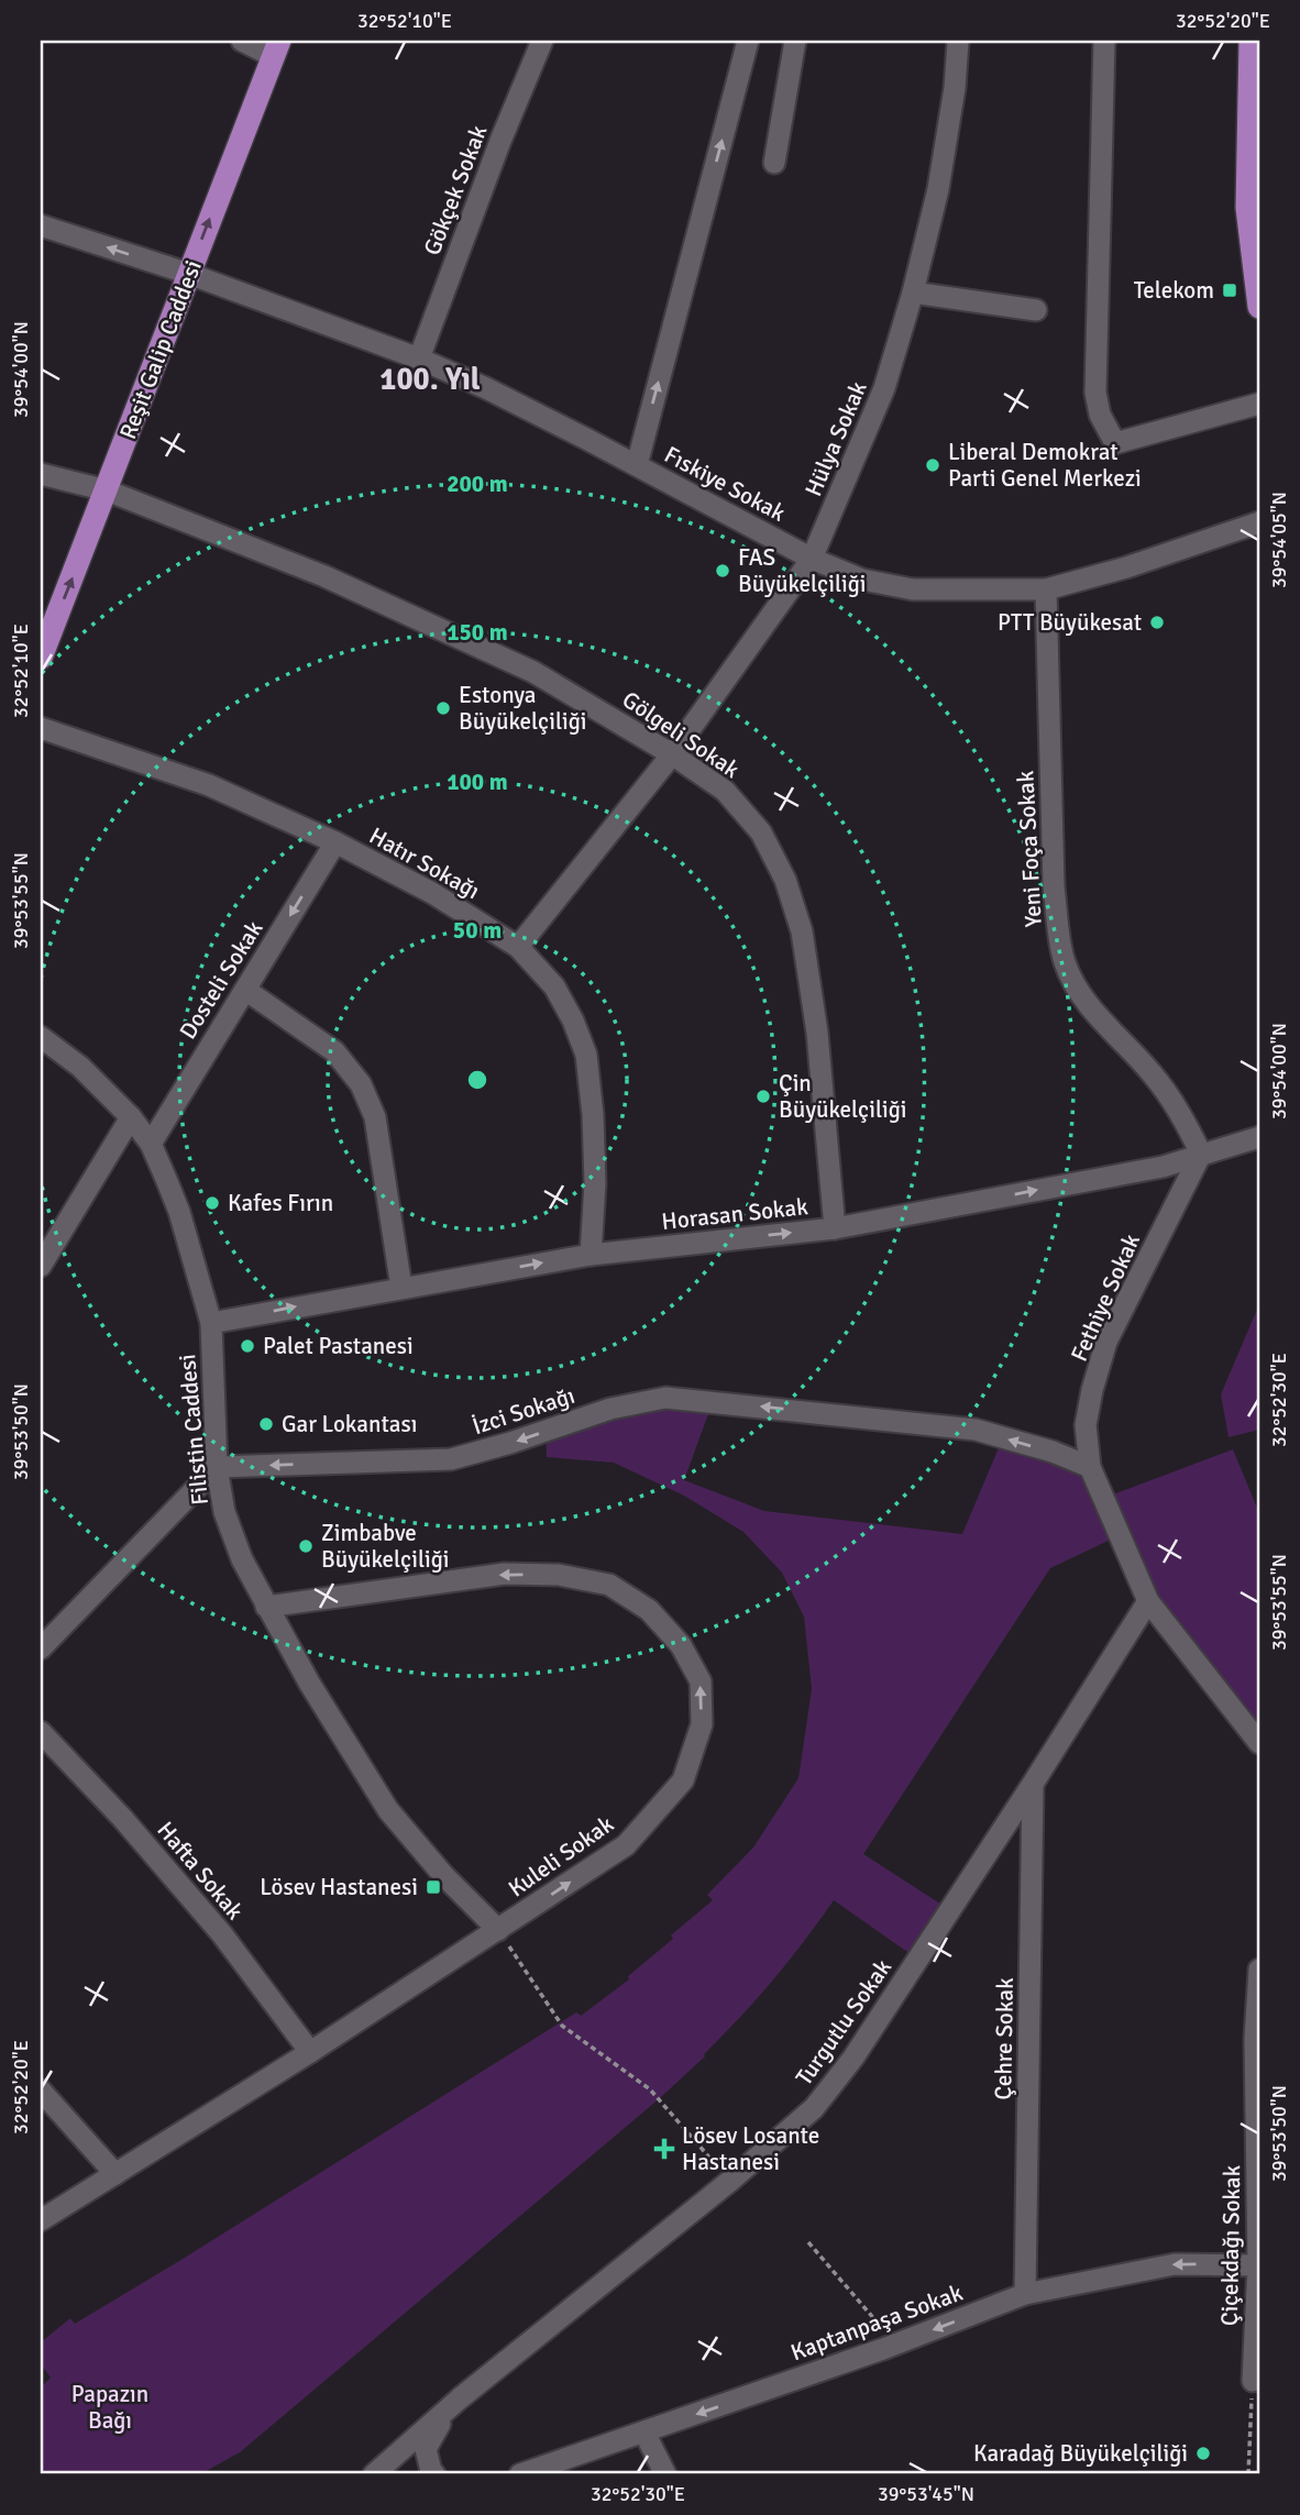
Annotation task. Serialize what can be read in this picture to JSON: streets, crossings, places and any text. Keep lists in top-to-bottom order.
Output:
{
  "streets": {
    "main road": ["Reşit Galip Caddesi"],
    "street": [
      "Gökçek Sokak",
      "Hülya Sokak",
      "Fıskiye Sokak",
      "Gölgeli Sokak",
      "Yeni Foça Sokak",
      "Hatır Sokağı",
      "Dosteli Sokak",
      "Horasan Sokak",
      "Fethiye Sokak",
      "İzci Sokağı",
      "Filistin Caddesi",
      "Kuleli Sokak",
      "Hafta Sokak",
      "Turgutlu Sokak",
      "Çehre Sokak",
      "Çiçekdağı Sokak",
      "Kaptanpaşa Sokak"
    ]
  },
  "crossings": [
    ["Gökçek Sokak", "Fıskiye Sokak"],
    ["Reşit Galip Caddesi", "Fıskiye Sokak"],
    ["Reşit Galip Caddesi", "Gölgeli Sokak"],
    ["Hülya Sokak", "Fıskiye Sokak"],
    ["Hülya Sokak", "Gölgeli Sokak"],
    ["Hülya Sokak", "Hatır Sokağı"],
    ["Fıskiye Sokak", "Yeni Foça Sokak"],
    ["Gölgeli Sokak", "Horasan Sokak"],
    ["Yeni Foça Sokak", "Horasan Sokak"],
    ["Yeni Foça Sokak", "Fethiye Sokak"],
    ["Hatır Sokağı", "Dosteli Sokak"],
    ["Hatır Sokağı", "Horasan Sokak"],
    ["Dosteli Sokak", "Filistin Caddesi"],
    ["Horasan Sokak", "Fethiye Sokak"],
    ["Horasan Sokak", "Filistin Caddesi"],
    ["Fethiye Sokak", "İzci Sokağı"],
    ["Fethiye Sokak", "Turgutlu Sokak"],
    ["İzci Sokağı", "Filistin Caddesi"],
    ["Filistin Caddesi", "Kuleli Sokak"],
    ["Kuleli Sokak", "Hafta Sokak"],
    ["Turgutlu Sokak", "Çehre Sokak"],
    ["Çehre Sokak", "Kaptanpaşa Sokak"],
    ["Çiçekdağı Sokak", "Kaptanpaşa Sokak"]
  ],
  "one_way": [
    "Reşit Galip Caddesi",
    "Dosteli Sokak",
    "Horasan Sokak",
    "İzci Sokağı",
    "Kaptanpaşa Sokak"
  ],
  "districts": ["100. Yıl"],
  "parks": ["Papazın Bağı"],
  "places": {
    "transit": ["Telekom", "Lösev Hastanesi"],
    "other": [
      "Liberal Demokrat Parti Genel Merkezi",
      "FAS Büyükelçiliği",
      "PTT Büyükesat",
      "Estonya Büyükelçiliği",
      "Çin Büyükelçiliği",
      "Kafes Fırın",
      "Palet Pastanesi",
      "Gar Lokantası",
      "Zimbabve Büyükelçiliği",
      "Karadağ Büyükelçiliği"
    ],
    "health": ["Lösev Losante Hastanesi"]
  },
  "coordinates": [
    "32°52'10\"E",
    "32°52'20\"E",
    "39°54'00\"N",
    "39°54'05\"N",
    "39°53'55\"N",
    "32°52'30\"E",
    "39°53'50\"N",
    "39°53'45\"N"
  ],
  "rings": [
    "200 m",
    "150 m",
    "100 m",
    "50 m"
  ]
}
